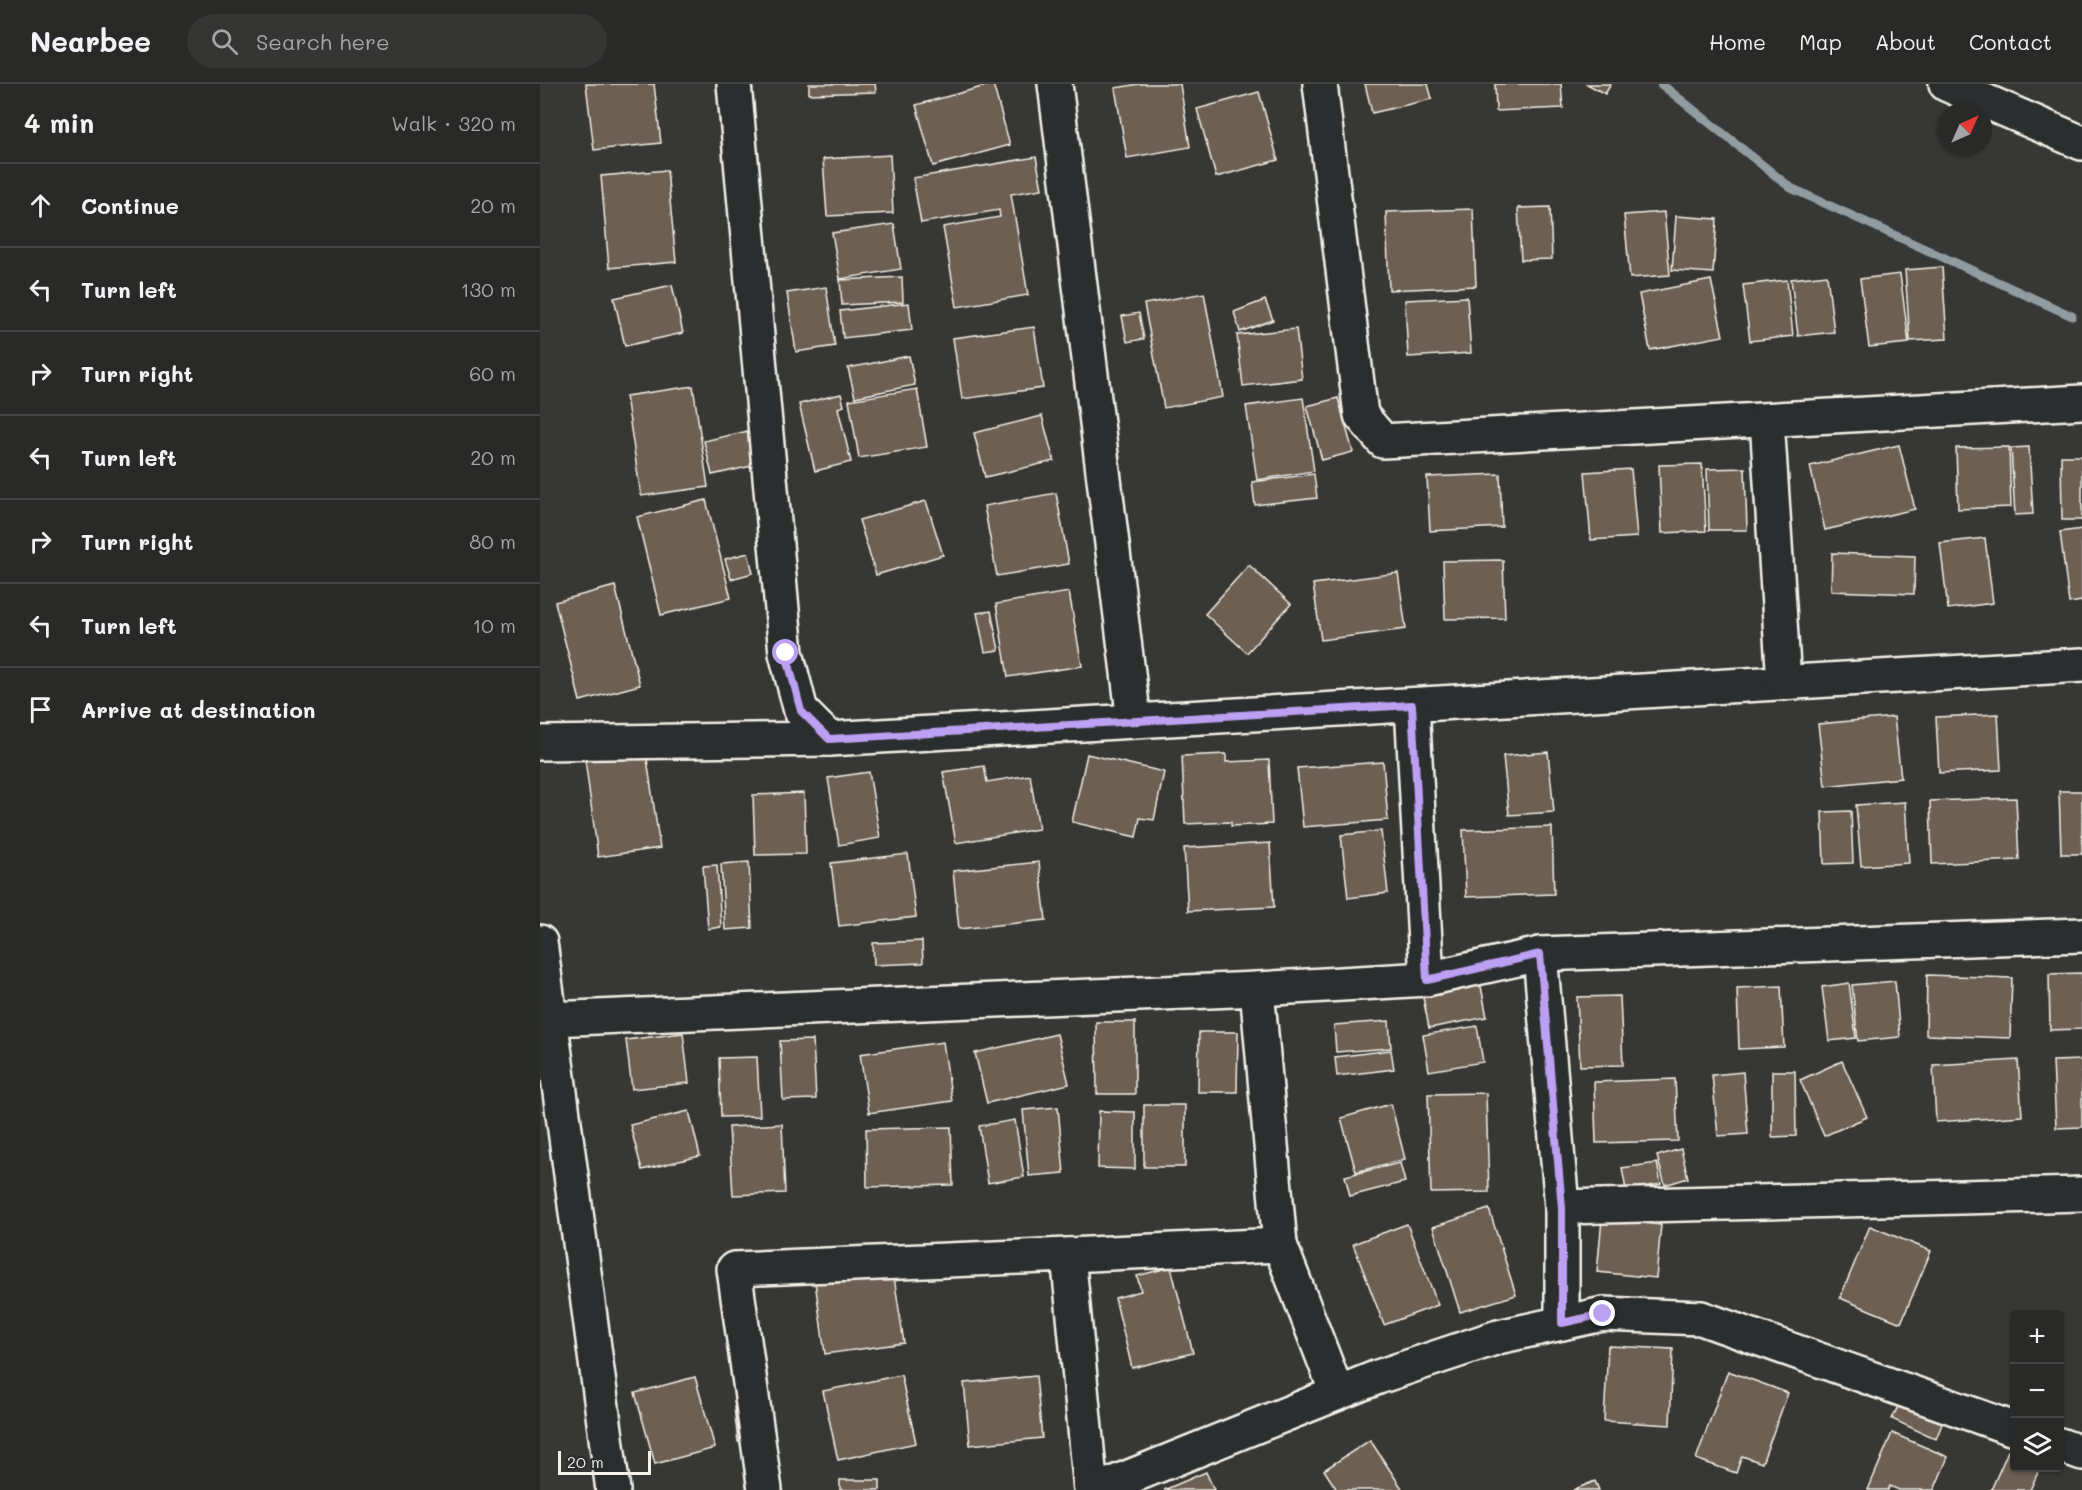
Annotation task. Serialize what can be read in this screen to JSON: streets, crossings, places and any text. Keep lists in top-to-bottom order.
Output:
{
  "scale_bar": "20 m",
  "north": "top right",
  "page": {
    "header": "Nearbee",
    "search": "Search here",
    "nav": [
      "Home",
      "Map",
      "About",
      "Contact"
    ],
    "heading": ["4 min", "Walk · 320 m"],
    "list": [
      ["Continue", "20 m"],
      ["Turn left", "130 m"],
      ["Turn right", "60 m"],
      ["Turn left", "20 m"],
      ["Turn right", "80 m"],
      ["Turn left", "10 m"],
      "Arrive at destination"
    ],
    "map_buttons": ["+", "−"],
    "scale": "20 m"
  }
}
